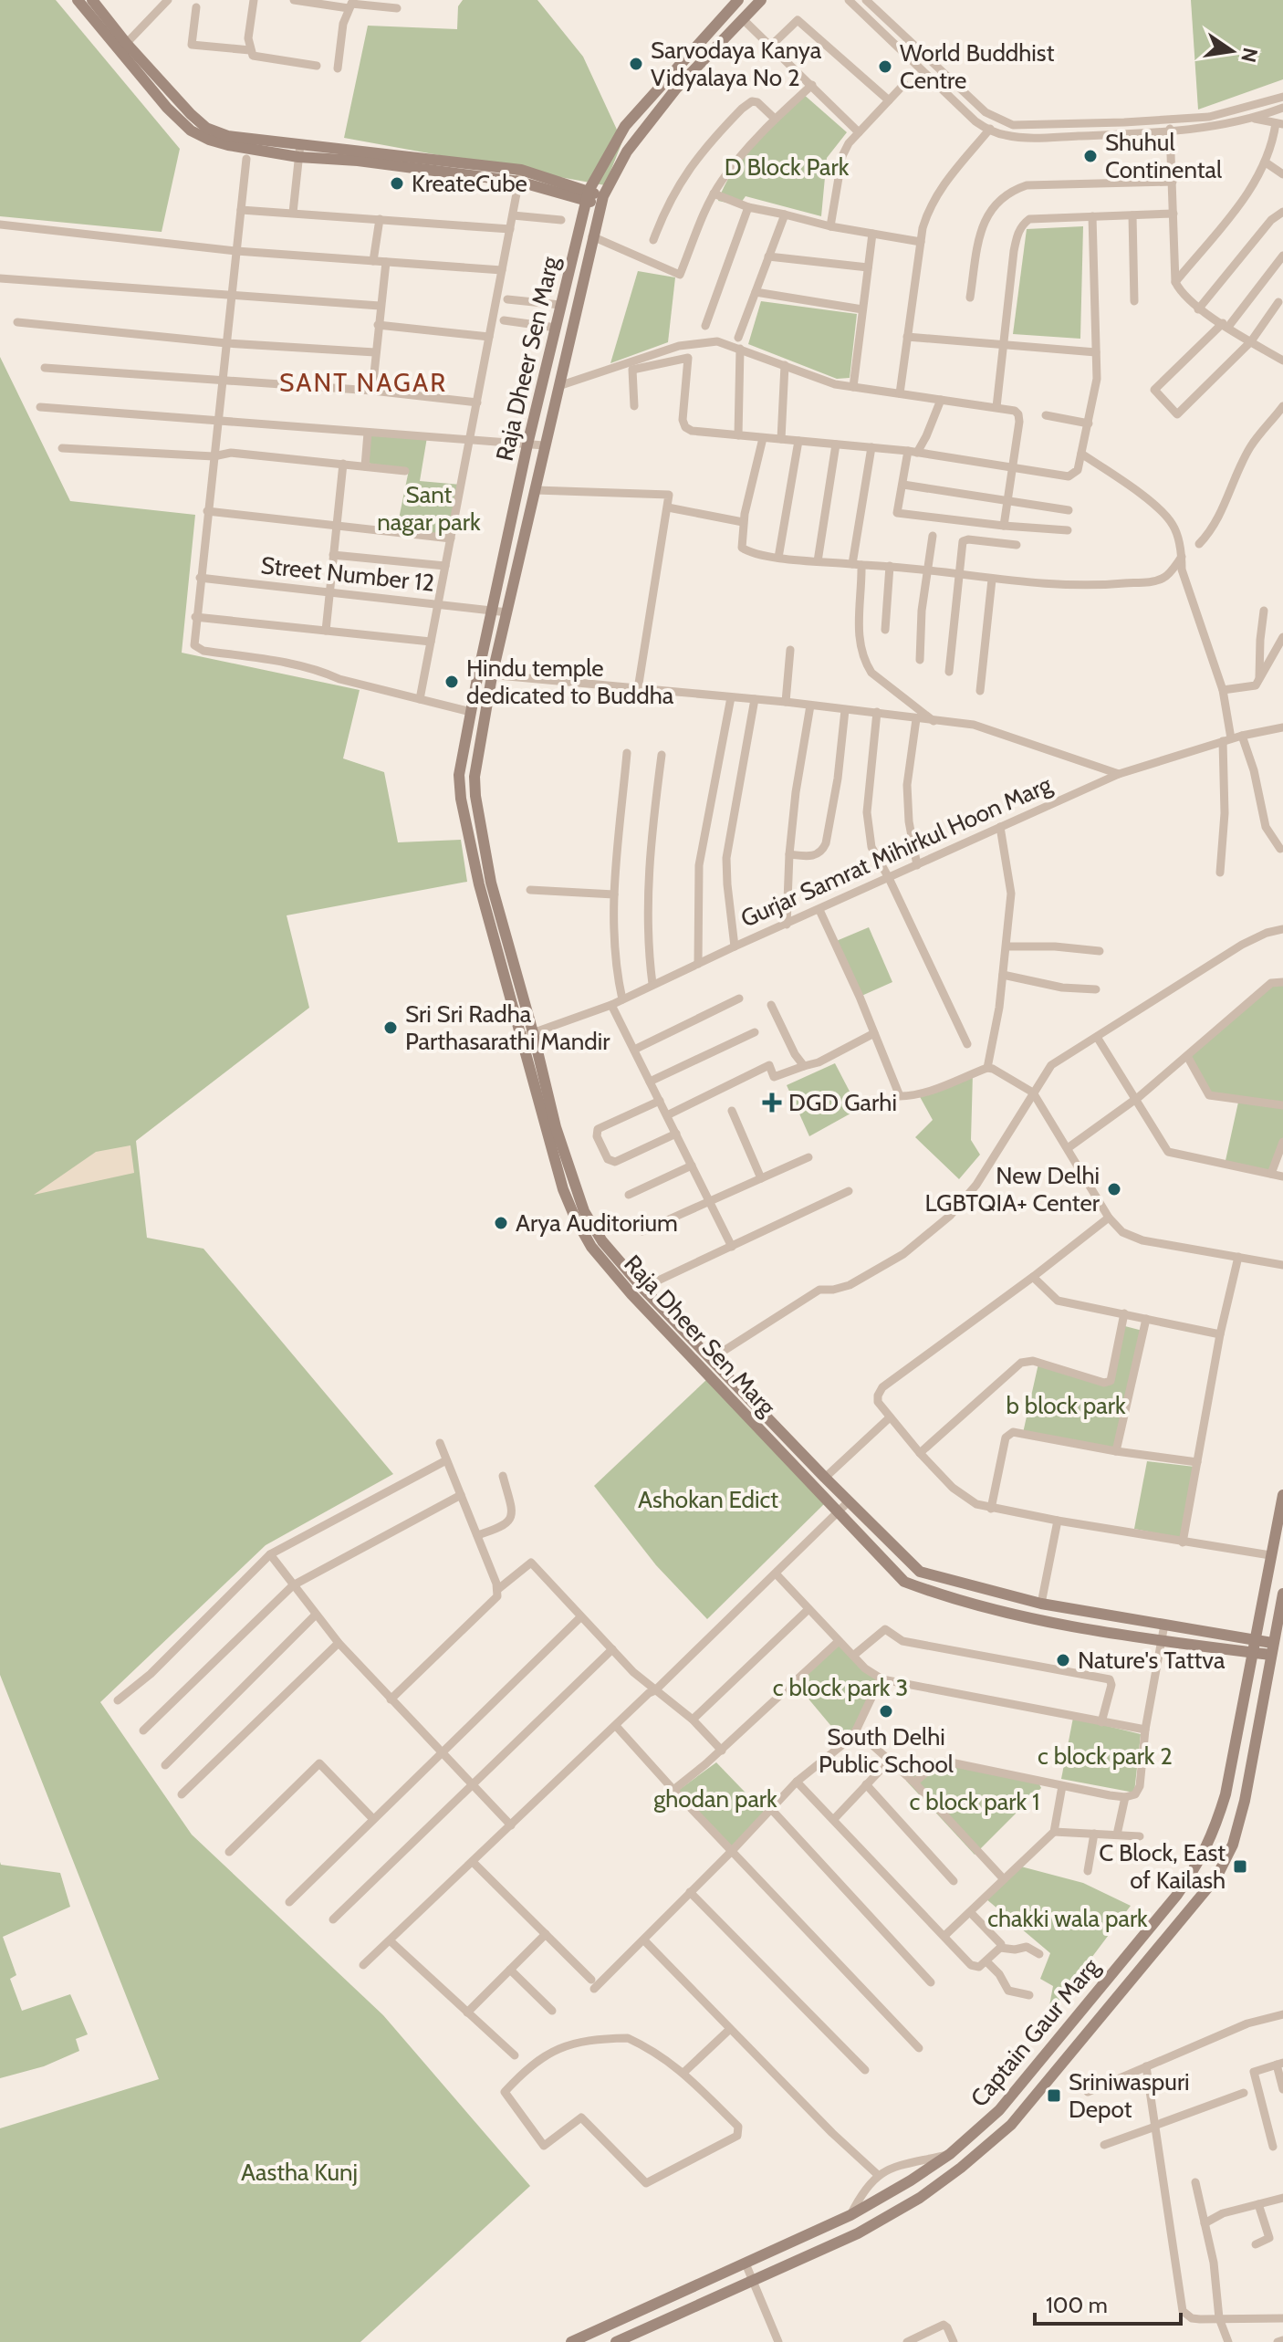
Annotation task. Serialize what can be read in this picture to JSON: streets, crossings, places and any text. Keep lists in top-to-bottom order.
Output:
{
  "streets": {
    "street": [
      "Raja Dheer Sen Marg",
      "Street Number 12",
      "Gurjar Samrat Mihirkul Hoon Marg",
      "Captain Gaur Marg"
    ]
  },
  "crossings": [
    ["Raja Dheer Sen Marg", "Street Number 12"],
    ["Raja Dheer Sen Marg", "Gurjar Samrat Mihirkul Hoon Marg"],
    ["Raja Dheer Sen Marg", "Captain Gaur Marg"]
  ],
  "districts": ["SANT NAGAR"],
  "parks": [
    "D Block Park",
    "Sant nagar park",
    "b block park",
    "Ashokan Edict",
    "c block park 3",
    "c block park 2",
    "ghodan park",
    "c block park 1",
    "chakki wala park",
    "Aastha Kunj"
  ],
  "places": {
    "other": [
      "Sarvodaya Kanya Vidyalaya No 2",
      "World Buddhist Centre",
      "Shuhul Continental",
      "KreateCube",
      "Hindu temple dedicated to Buddha",
      "Sri Sri Radha Parthasarathi Mandir",
      "New Delhi LGBTQIA+ Center",
      "Arya Auditorium",
      "Nature's Tattva",
      "South Delhi Public School"
    ],
    "health": ["DGD Garhi"],
    "transit": ["C Block, East of Kailash", "Sriniwaspuri Depot"]
  },
  "scale_bar": "100 m",
  "north": "right"
}
